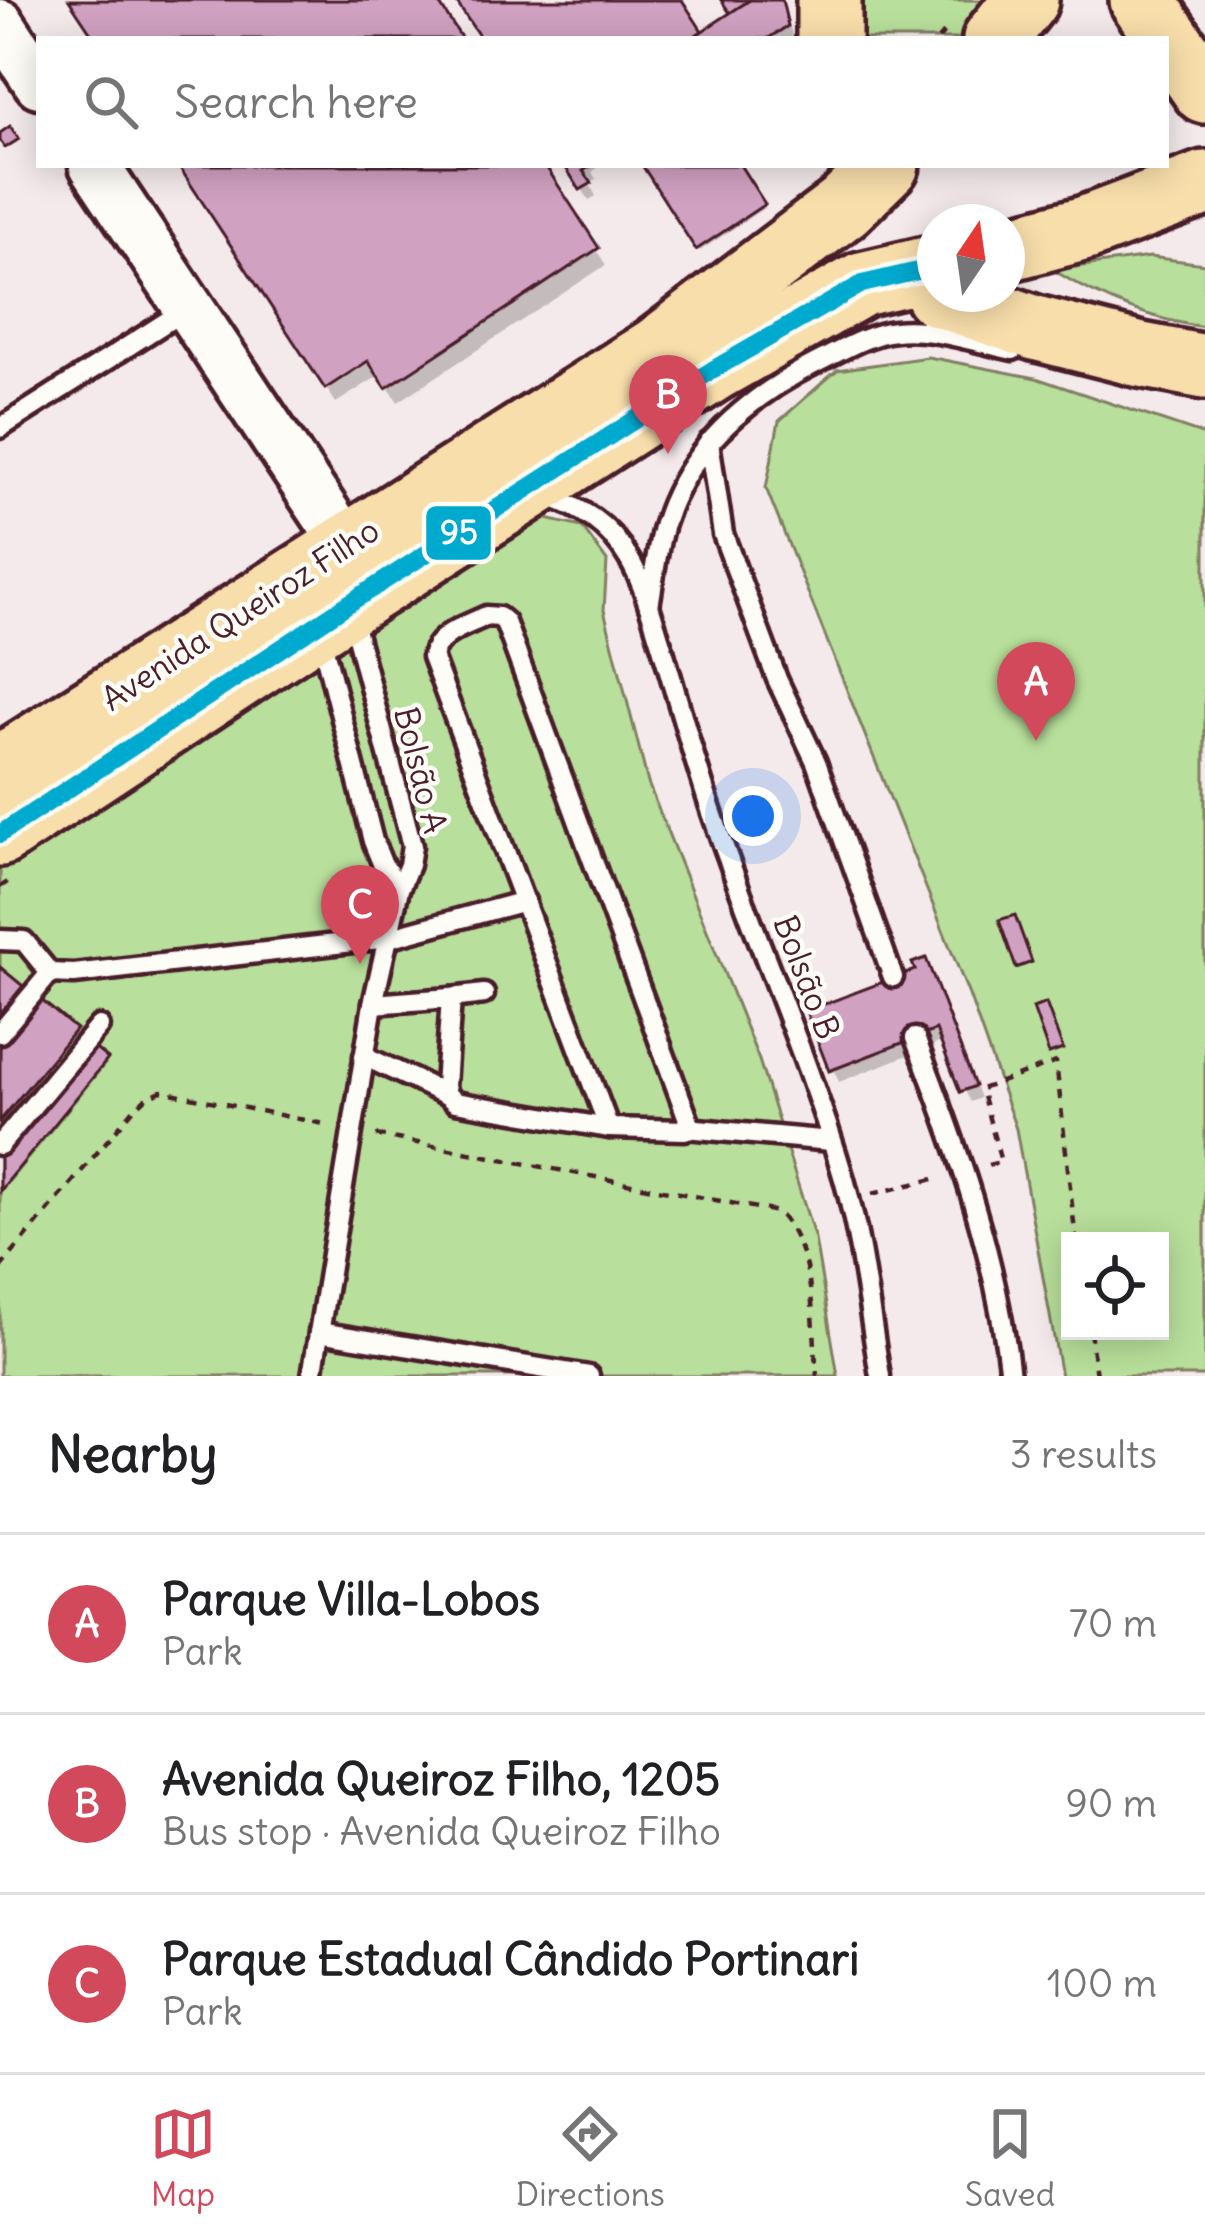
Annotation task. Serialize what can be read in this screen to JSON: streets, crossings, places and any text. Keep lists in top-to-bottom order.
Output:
{
  "streets": {
    "highway": ["Avenida Queiroz Filho"],
    "lane": ["Bolsão A", "Bolsão B"]
  },
  "crossings": [
    ["Avenida Queiroz Filho", "Bolsão A"],
    ["Avenida Queiroz Filho", "Bolsão B"]
  ],
  "lines": ["transit line 95"],
  "north": "top",
  "page": {
    "search": "Search here",
    "pins": ["B", "A", "C"],
    "heading": ["Nearby", "3 results"],
    "list": [
      {
        "mark": "A",
        "name": "Parque Villa-Lobos",
        "note": "Park",
        "value": "70 m"
      },
      {
        "mark": "B",
        "name": "Avenida Queiroz Filho, 1205",
        "note": "Bus stop · Avenida Queiroz Filho",
        "value": "90 m"
      },
      {
        "mark": "C",
        "name": "Parque Estadual Cândido Portinari",
        "note": "Park",
        "value": "100 m"
      }
    ],
    "nav": ["Map", "Directions", "Saved"]
  }
}
